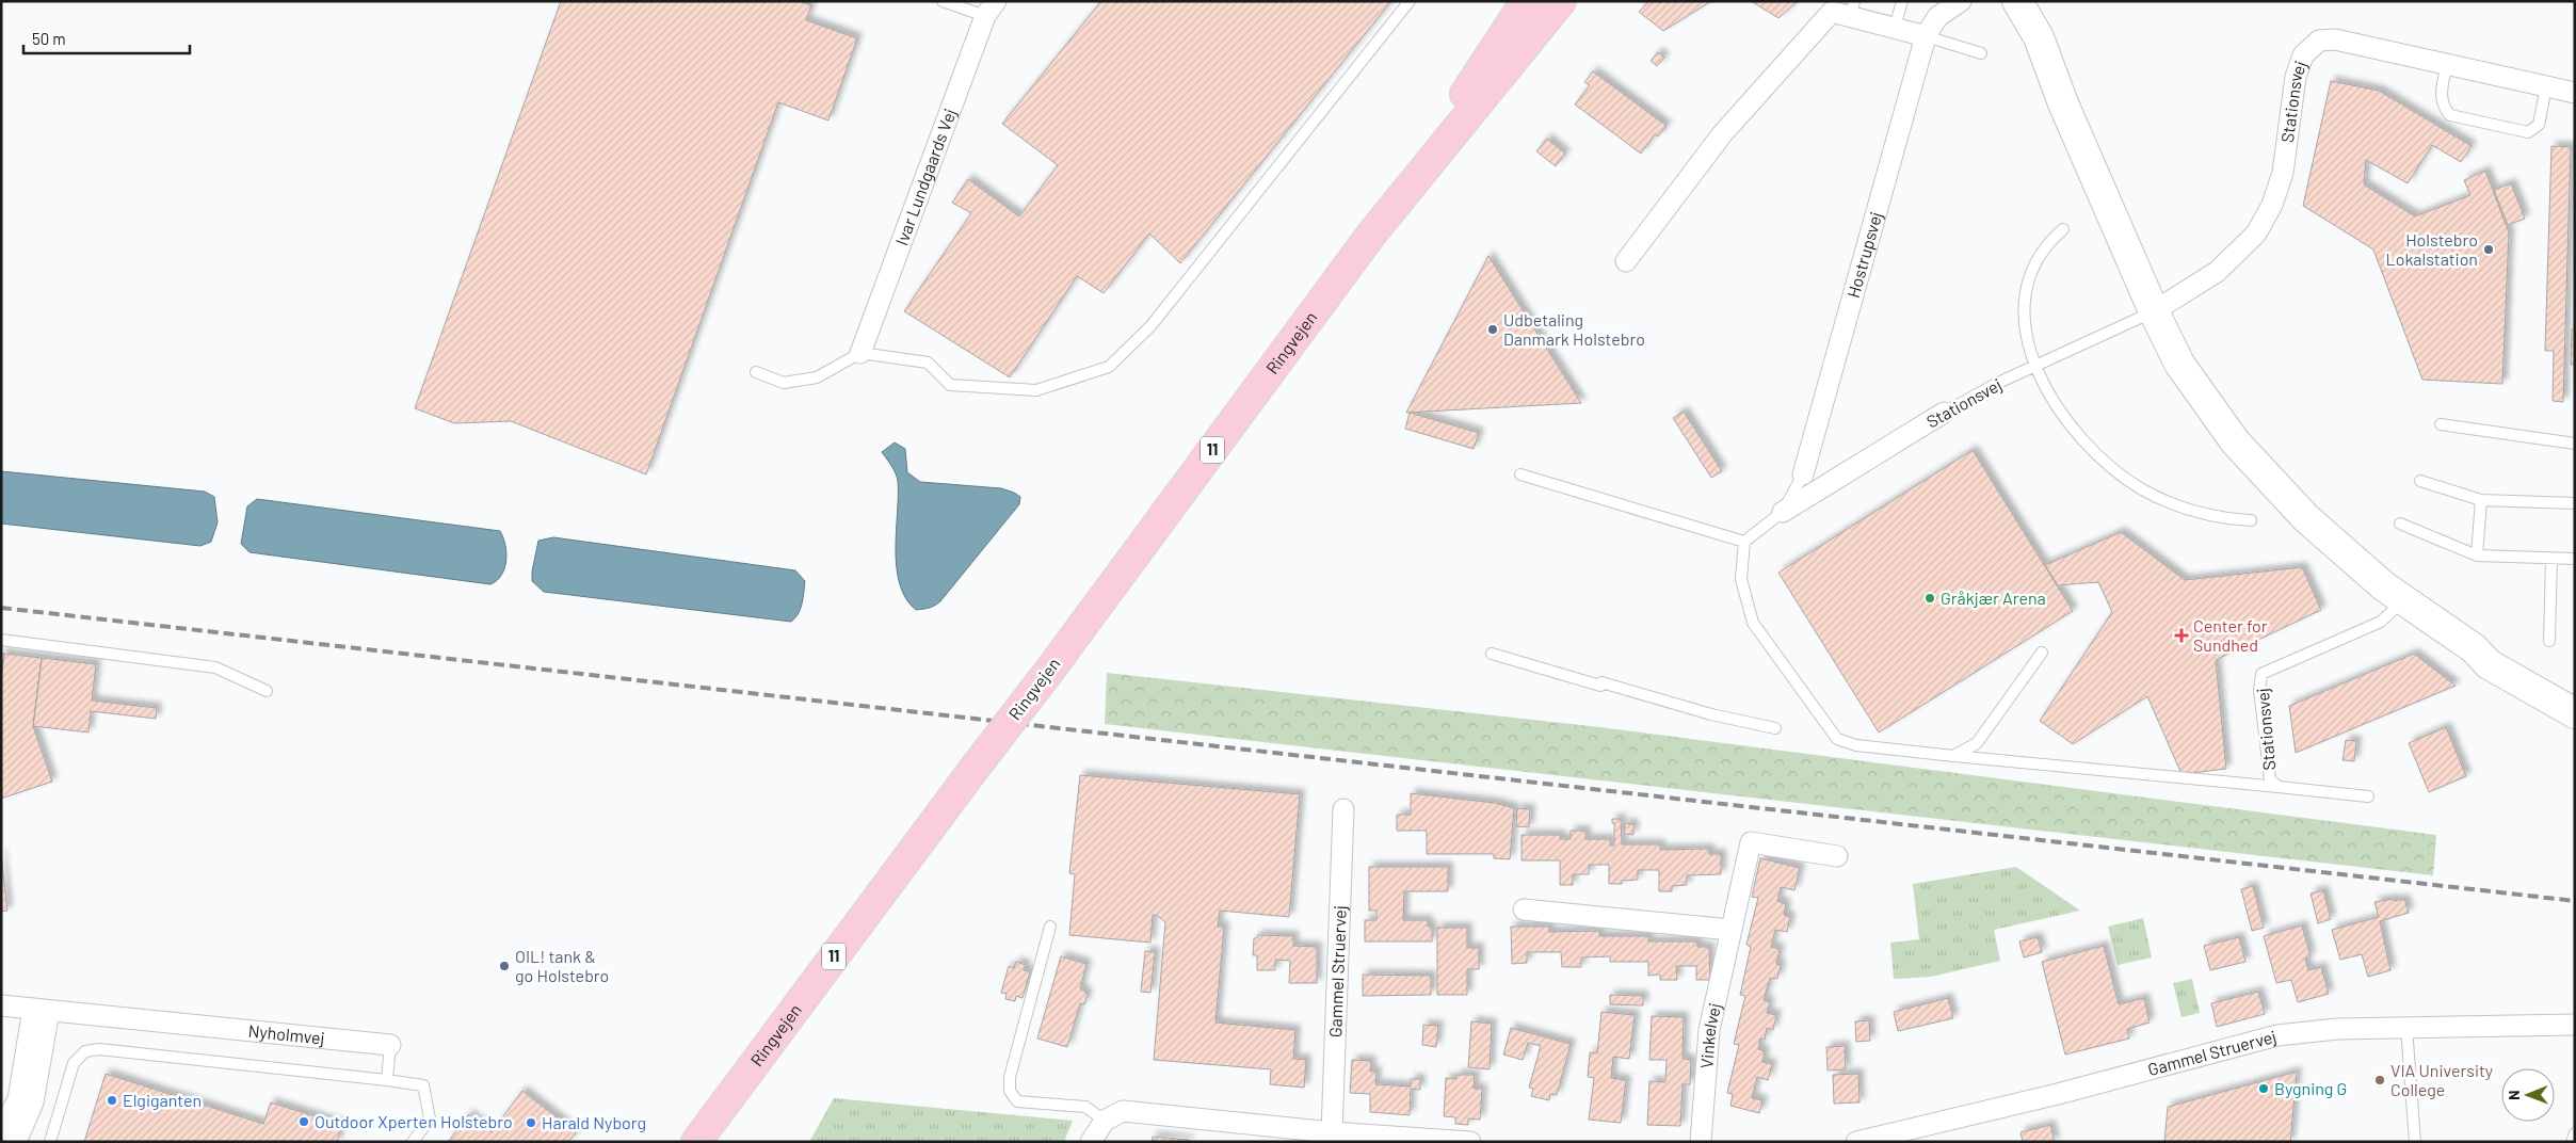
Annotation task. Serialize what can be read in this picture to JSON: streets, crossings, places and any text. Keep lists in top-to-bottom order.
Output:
{
  "streets": {
    "main road": ["Ringvejen", "11"],
    "street": [
      "Stationsvej",
      "Ivar Lundgaards Vej",
      "Hostrupsvej",
      "Gammel Struervej",
      "Nyholmvej",
      "Vinkelvej"
    ]
  },
  "places": {
    "other": [
      "Holstebro Lokalstation",
      "Udbetaling Danmark Holstebro",
      "Gråkjær Arena",
      "OIL! tank & go Holstebro",
      "VIA University College",
      "Bygning G",
      "Elgiganten",
      "Outdoor Xperten Holstebro",
      "Harald Nyborg"
    ],
    "health": ["Center for Sundhed"]
  },
  "scale_bar": "50 m",
  "north": "left"
}
